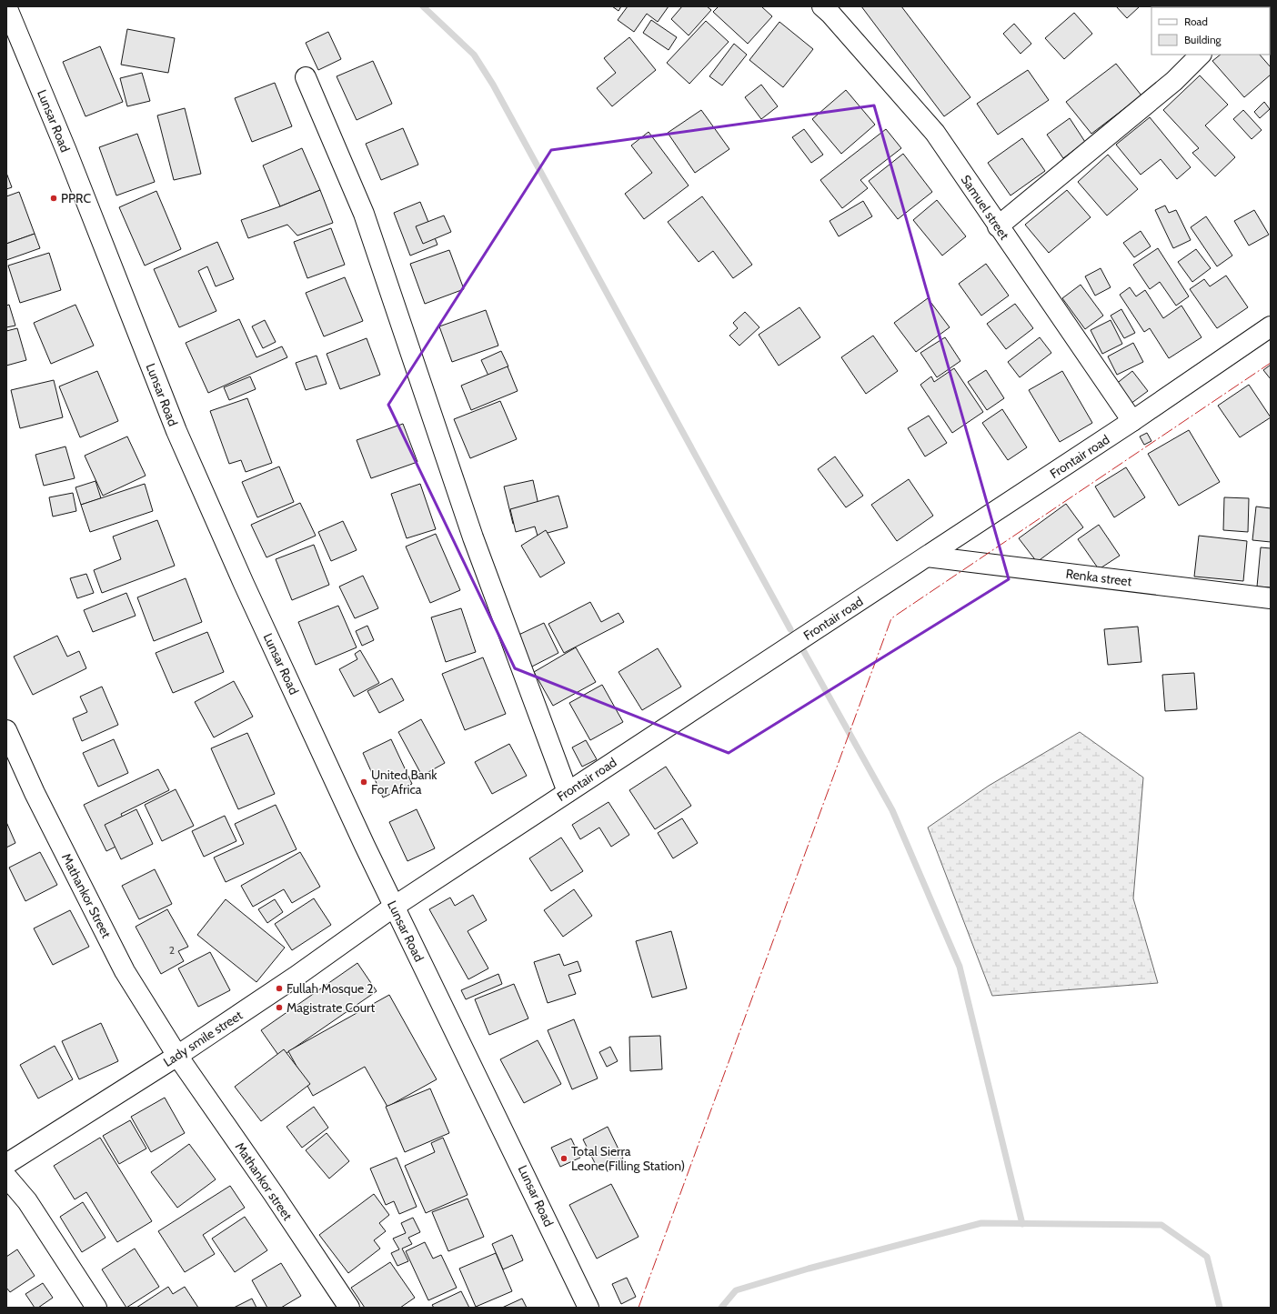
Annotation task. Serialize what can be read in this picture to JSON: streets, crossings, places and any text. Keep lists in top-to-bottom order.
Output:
{
  "streets": {
    "street": [
      "Lunsar Road",
      "Samuel street",
      "Frontair road",
      "Renka street",
      "Mathankor Street",
      "Lady smile street",
      "Mathankor street"
    ]
  },
  "crossings": [
    ["Lunsar Road", "Frontair road"],
    ["Lunsar Road", "Lady smile street"],
    ["Samuel street", "Frontair road"],
    ["Frontair road", "Renka street"],
    ["Frontair road", "Lady smile street"],
    ["Mathankor Street", "Lady smile street"],
    ["Mathankor Street", "Mathankor street"],
    ["Lady smile street", "Mathankor street"]
  ],
  "places": [
    "PPRC",
    "United Bank For Africa",
    "Fullah Mosque 2",
    "Magistrate Court",
    "Total Sierra Leone(Filling Station)"
  ],
  "house_numbers": ["2"],
  "legend": ["Road", "Building"]
}
